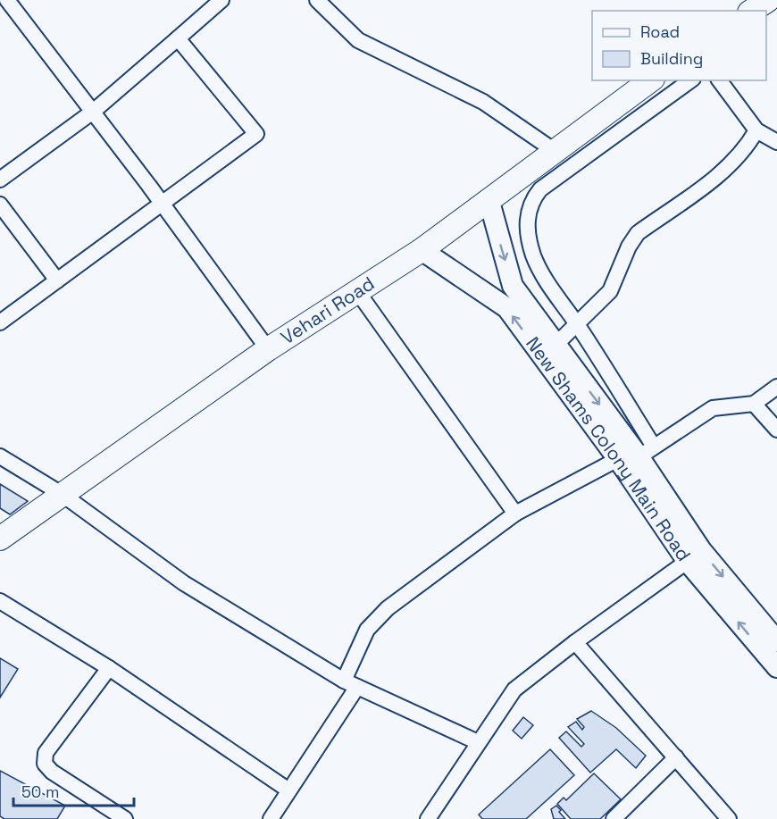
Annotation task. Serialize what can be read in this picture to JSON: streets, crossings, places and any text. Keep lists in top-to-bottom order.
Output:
{
  "streets": {
    "main road": ["Vehari Road", "New Shams Colony Main Road"]
  },
  "crossings": [
    ["Vehari Road", "New Shams Colony Main Road"]
  ],
  "legend": ["Road", "Building"],
  "scale_bar": "50 m"
}
